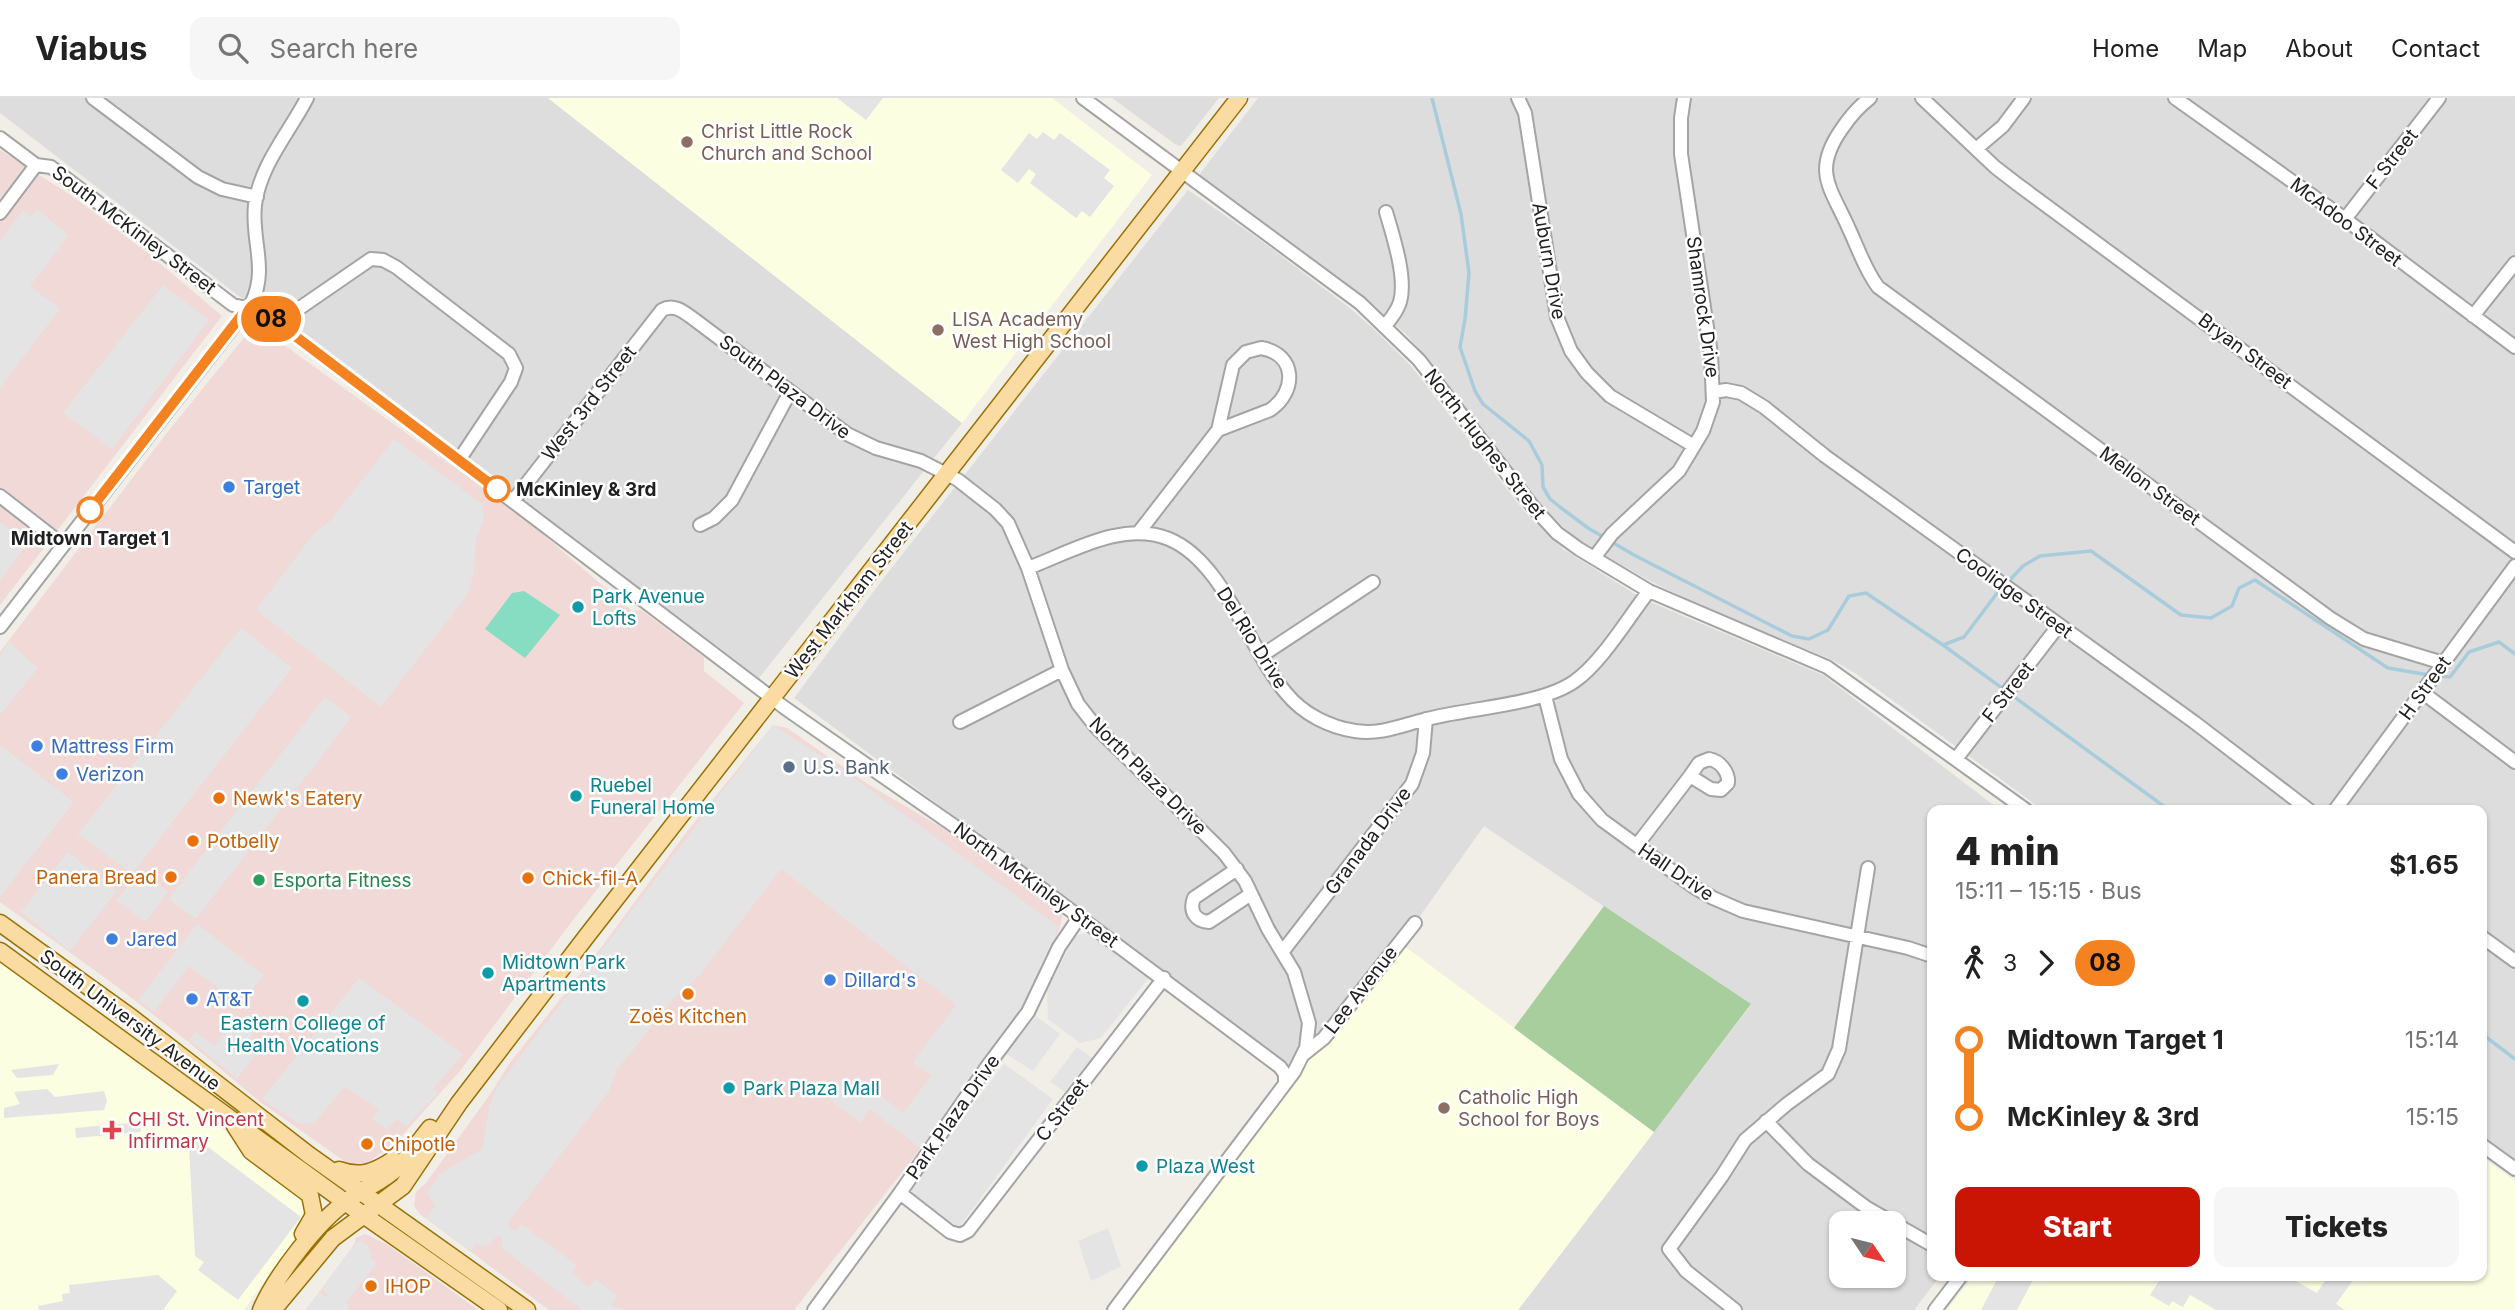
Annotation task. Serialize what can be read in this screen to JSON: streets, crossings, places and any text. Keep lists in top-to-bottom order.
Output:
{
  "streets": {
    "main road": ["West Markham Street", "South University Avenue"],
    "street": [
      "F Street",
      "McAdoo Street",
      "South McKinley Street",
      "Auburn Drive",
      "Shamrock Drive",
      "Bryan Street",
      "South Plaza Drive",
      "West 3rd Street",
      "North Hughes Street",
      "Mellon Street",
      "Coolidge Street",
      "Del Rio Drive",
      "H Street",
      "North Plaza Drive",
      "Granada Drive",
      "Hall Drive",
      "North McKinley Street",
      "Lee Avenue",
      "C Street",
      "Park Plaza Drive"
    ]
  },
  "crossings": [
    ["F Street", "McAdoo Street"],
    ["F Street", "North Hughes Street"],
    ["F Street", "Coolidge Street"],
    ["South McKinley Street", "West 3rd Street"],
    ["South McKinley Street", "West Markham Street"],
    ["South McKinley Street", "North McKinley Street"],
    ["Auburn Drive", "Shamrock Drive"],
    ["Shamrock Drive", "North Hughes Street"],
    ["Shamrock Drive", "Coolidge Street"],
    ["South Plaza Drive", "West 3rd Street"],
    ["South Plaza Drive", "West Markham Street"],
    ["South Plaza Drive", "North Plaza Drive"],
    ["North Hughes Street", "West Markham Street"],
    ["North Hughes Street", "Del Rio Drive"],
    ["Mellon Street", "H Street"],
    ["West Markham Street", "North Plaza Drive"],
    ["West Markham Street", "North McKinley Street"],
    ["West Markham Street", "South University Avenue"],
    ["Del Rio Drive", "North Plaza Drive"],
    ["Del Rio Drive", "Granada Drive"],
    ["Del Rio Drive", "Hall Drive"],
    ["North Plaza Drive", "Granada Drive"],
    ["North Plaza Drive", "Lee Avenue"],
    ["North McKinley Street", "Lee Avenue"],
    ["North McKinley Street", "C Street"],
    ["North McKinley Street", "Park Plaza Drive"],
    ["C Street", "Park Plaza Drive"]
  ],
  "places": {
    "other": [
      "Christ Little Rock Church and School",
      "LISA Academy West High School",
      "Target",
      "McKinley & 3rd",
      "Midtown Target 1",
      "Park Avenue Lofts",
      "Mattress Firm",
      "U.S. Bank",
      "Verizon",
      "Ruebel Funeral Home",
      "Newk's Eatery",
      "Potbelly",
      "Panera Bread",
      "Chick-fil-A",
      "Esporta Fitness",
      "Jared",
      "Midtown Park Apartments",
      "Dillard's",
      "Zoës Kitchen",
      "AT&T",
      "Eastern College of Health Vocations",
      "Park Plaza Mall",
      "Catholic High School for Boys",
      "Chipotle",
      "Plaza West",
      "IHOP"
    ],
    "health": ["CHI St. Vincent Infirmary"]
  },
  "lines": ["bus line 08"],
  "north": "bottom right",
  "page": {
    "header": "Viabus",
    "search": "Search here",
    "nav": [
      "Home",
      "Map",
      "About",
      "Contact"
    ],
    "on_map": "08",
    "heading": ["4 min", "15:11 – 15:15 · Bus", "$1.65"],
    "legs": ["3", "08"],
    "list": [
      {
        "name": "Midtown Target 1",
        "value": "15:14"
      },
      {
        "name": "McKinley & 3rd",
        "value": "15:15"
      }
    ],
    "buttons": ["Start", "Tickets"]
  }
}
